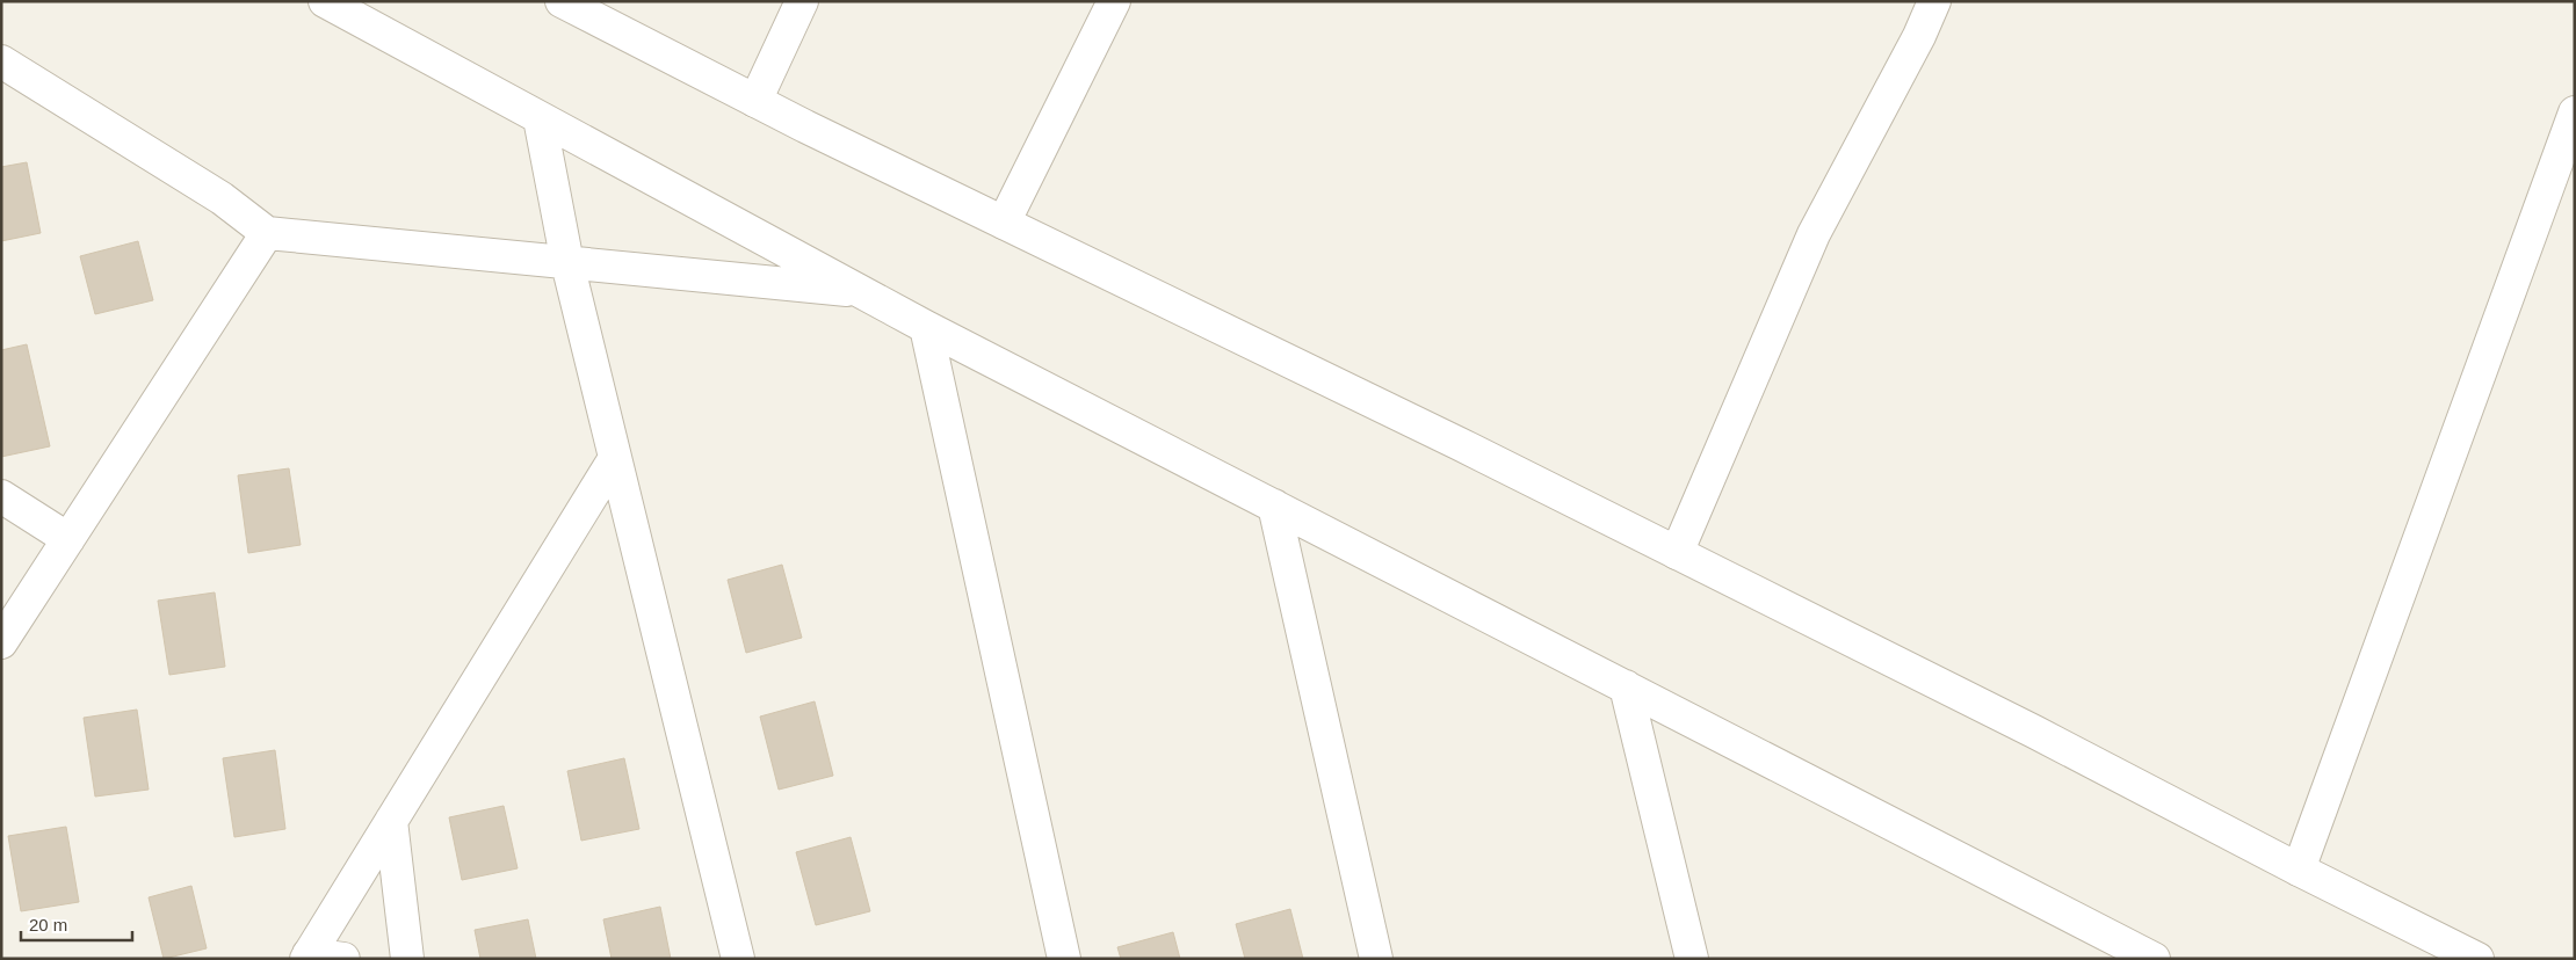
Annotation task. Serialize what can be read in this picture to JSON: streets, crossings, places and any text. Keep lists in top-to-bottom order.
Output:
{
  "scale_bar": "20 m"
}
